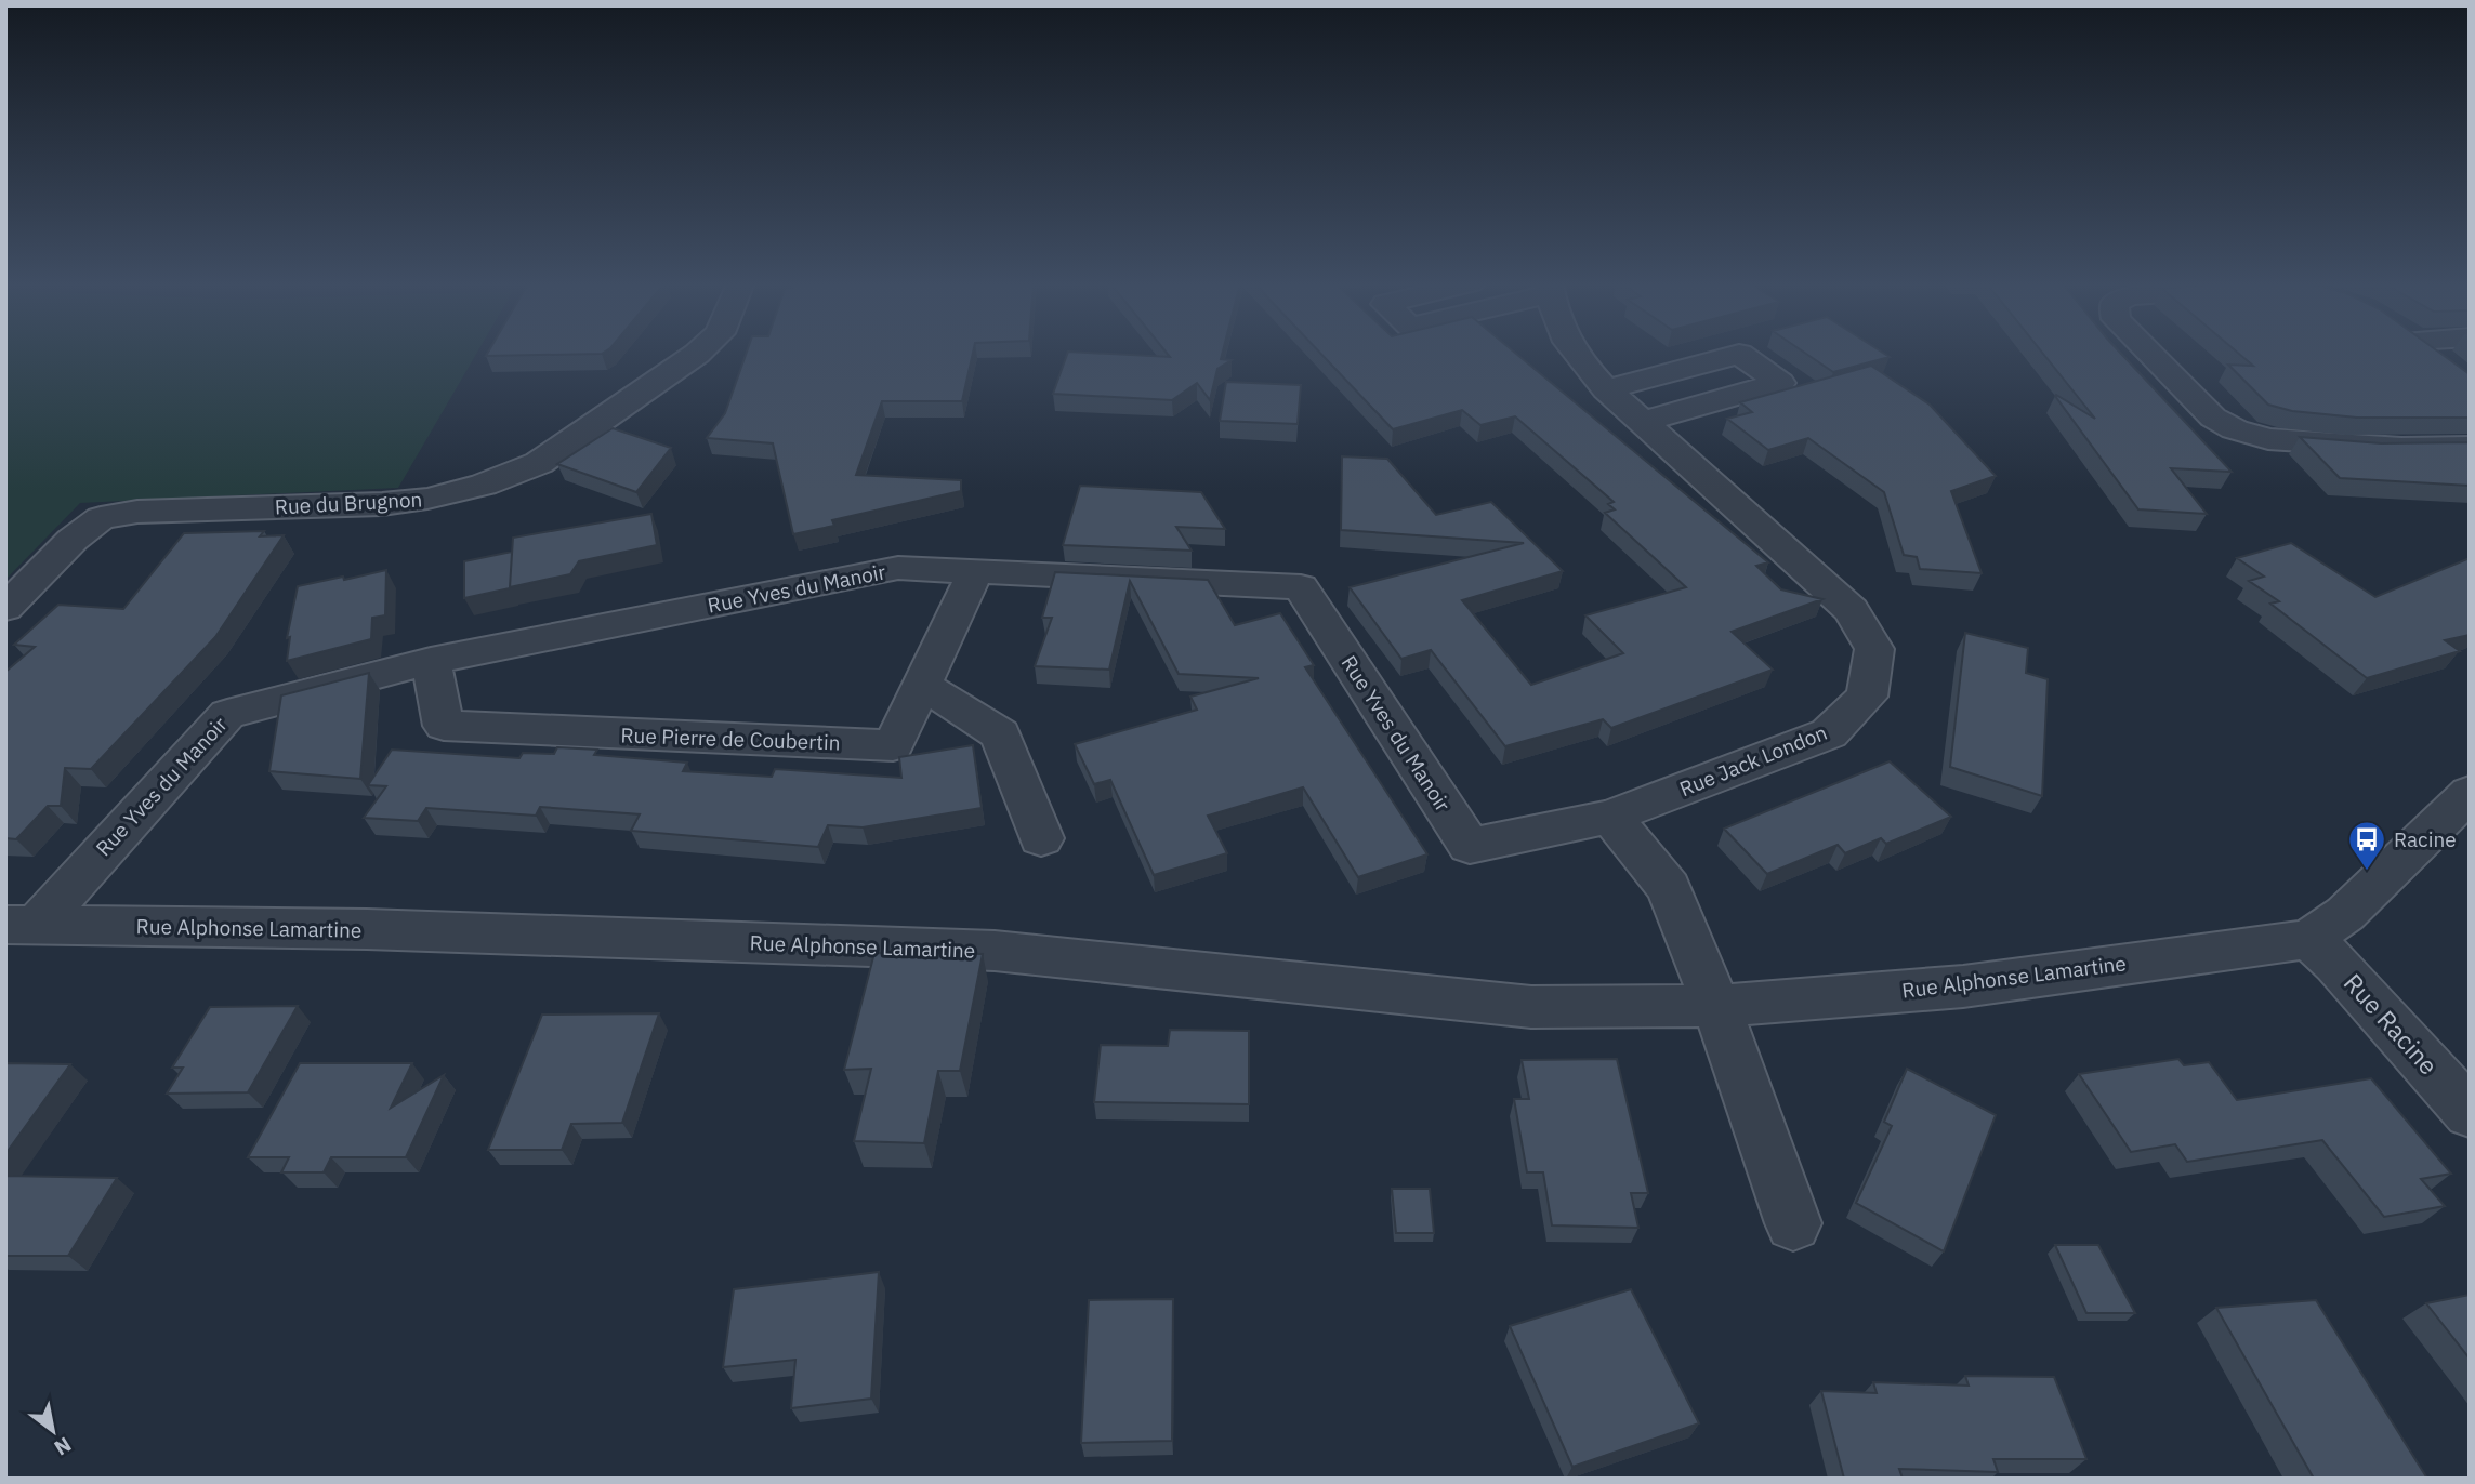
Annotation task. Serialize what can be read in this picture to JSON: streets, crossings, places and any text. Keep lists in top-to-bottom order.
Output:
{
  "streets": {
    "street": [
      "Rue du Brugnon",
      "Rue Yves du Manoir",
      "Rue Pierre de Coubertin",
      "Rue Jack London",
      "Rue Alphonse Lamartine",
      "Rue Racine"
    ]
  },
  "crossings": [
    ["Rue Yves du Manoir", "Rue Pierre de Coubertin"],
    ["Rue Yves du Manoir", "Rue Jack London"],
    ["Rue Yves du Manoir", "Rue Alphonse Lamartine"],
    ["Rue Alphonse Lamartine", "Rue Racine"]
  ],
  "places": {
    "bus stop": ["Racine"]
  },
  "north": "bottom right"
}
